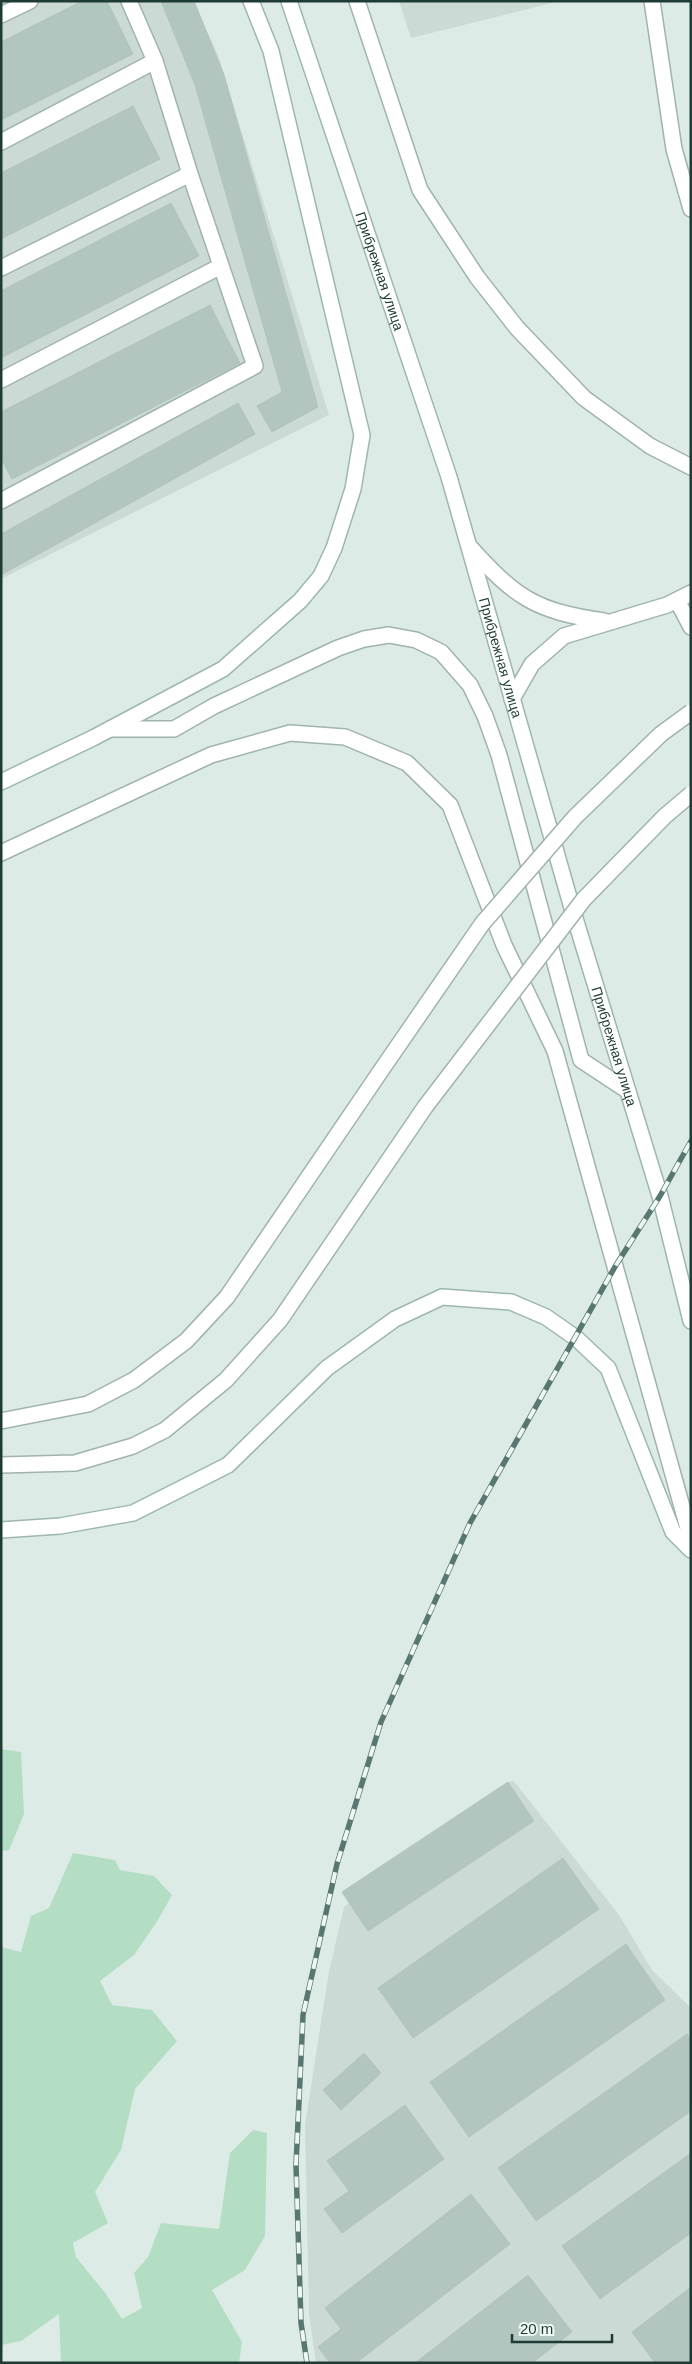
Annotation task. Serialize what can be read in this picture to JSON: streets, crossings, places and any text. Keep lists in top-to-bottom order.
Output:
{
  "streets": {
    "street": ["Прибрежная улица"]
  },
  "scale_bar": "20 m"
}
